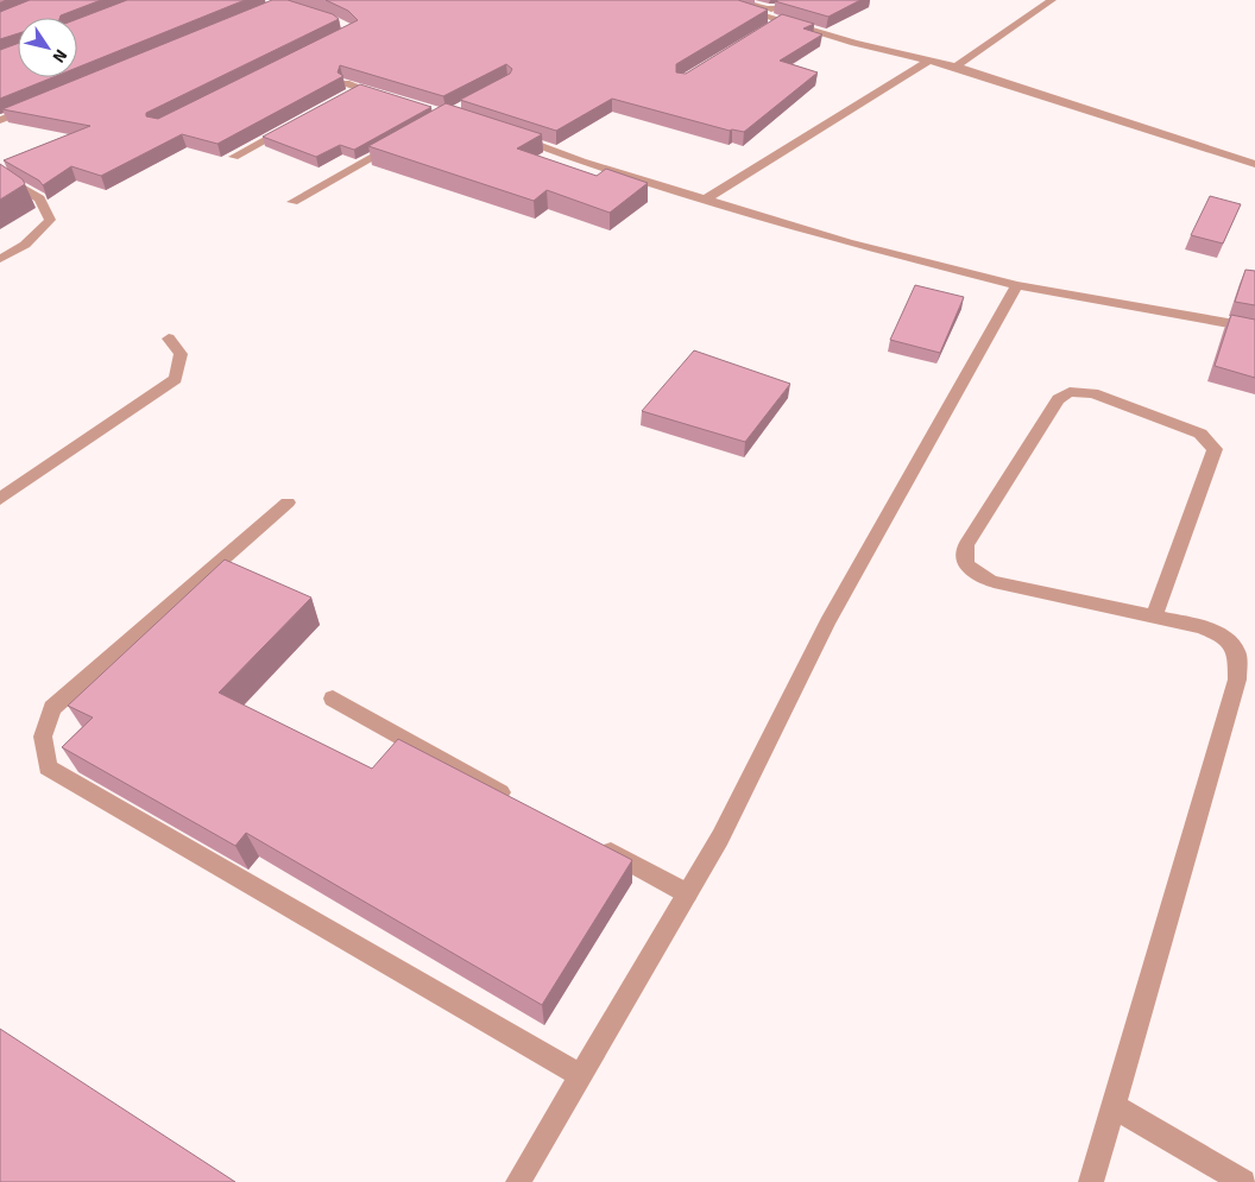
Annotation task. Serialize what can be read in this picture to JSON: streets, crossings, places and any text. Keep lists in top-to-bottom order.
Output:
{
  "north": "bottom right"
}
